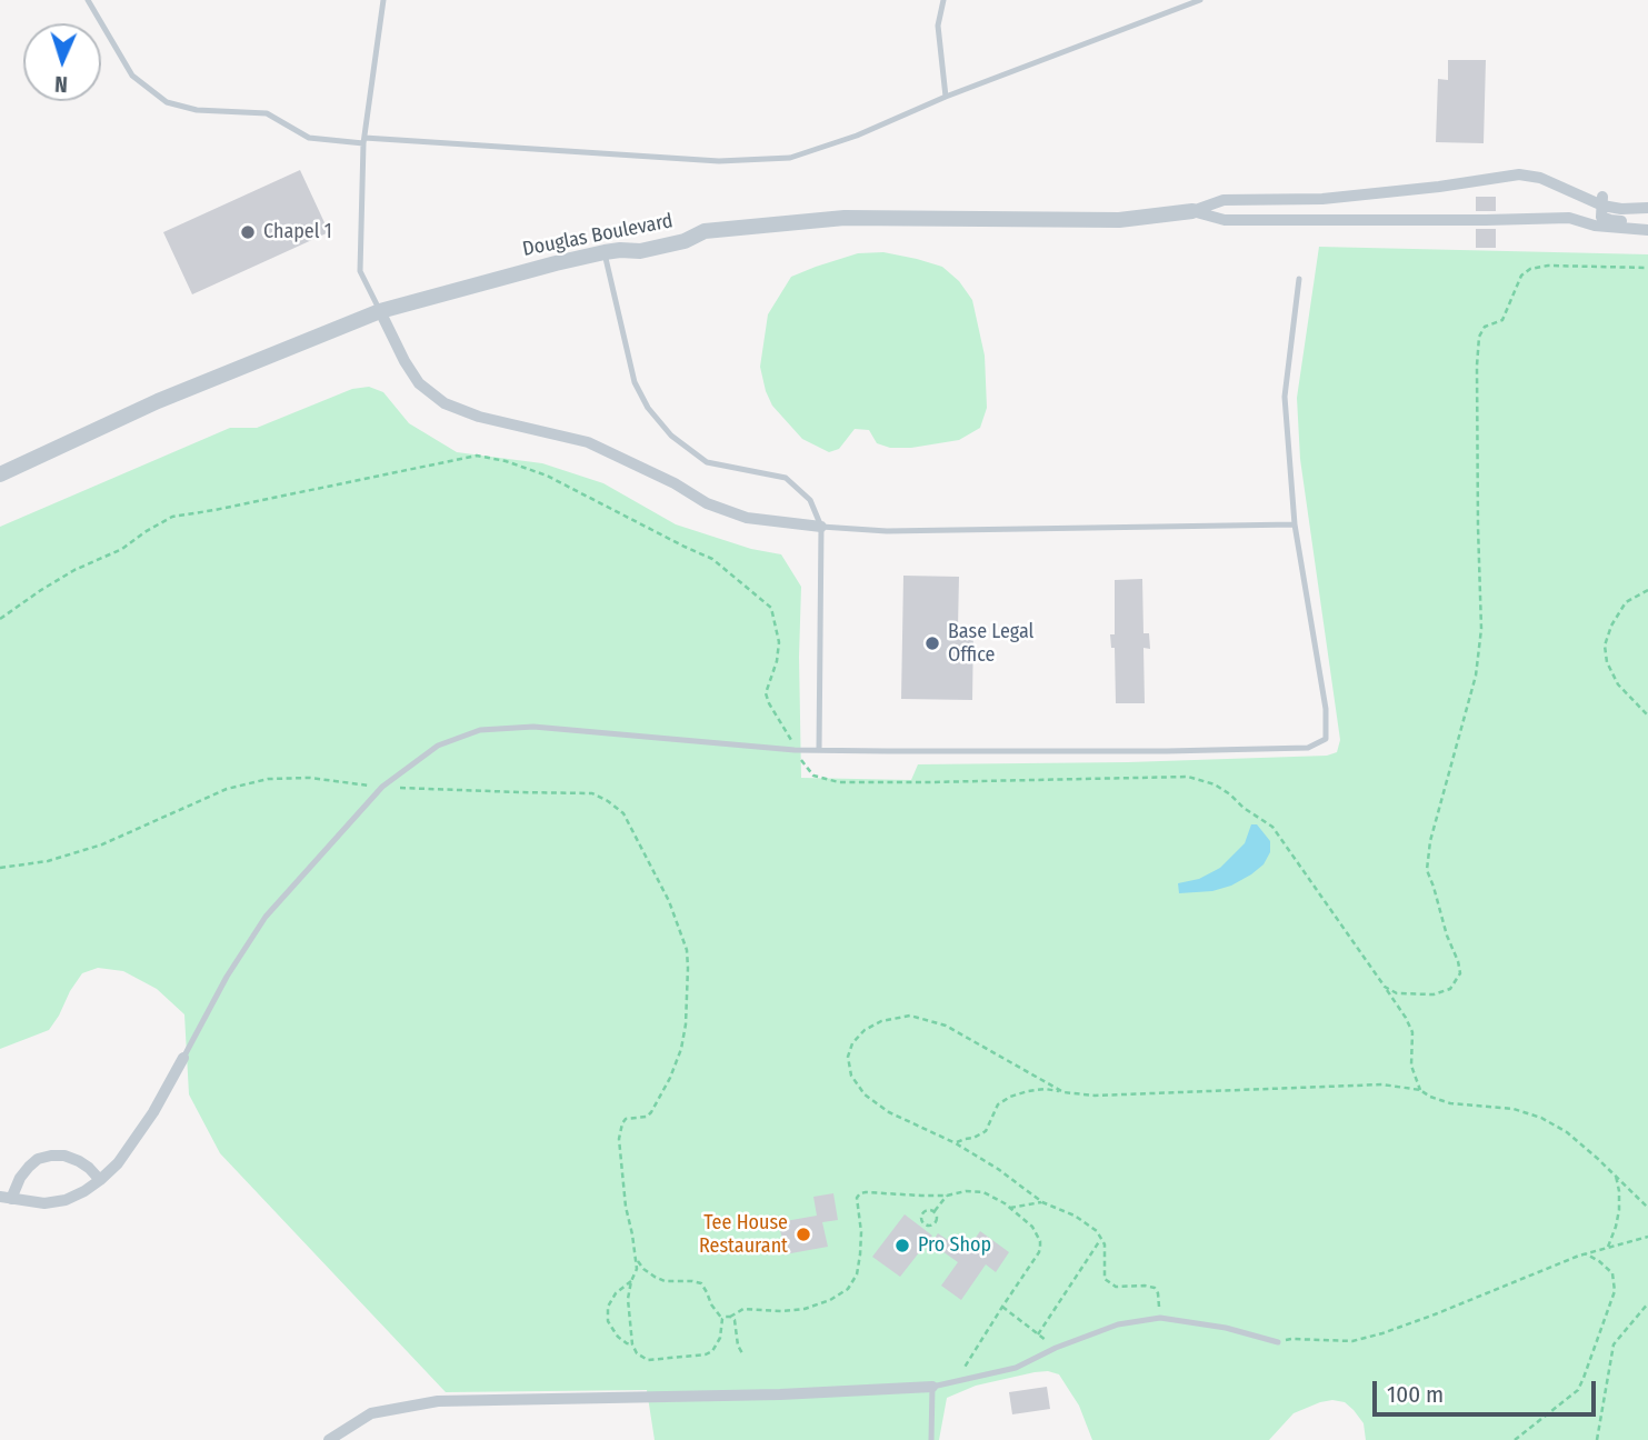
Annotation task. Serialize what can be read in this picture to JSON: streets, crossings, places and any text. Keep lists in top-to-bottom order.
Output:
{
  "streets": {
    "street": ["Douglas Boulevard"]
  },
  "places": [
    "Chapel 1",
    "Base Legal Office",
    "Tee House Restaurant",
    "Pro Shop"
  ],
  "scale_bar": "100 m",
  "north": "bottom"
}
